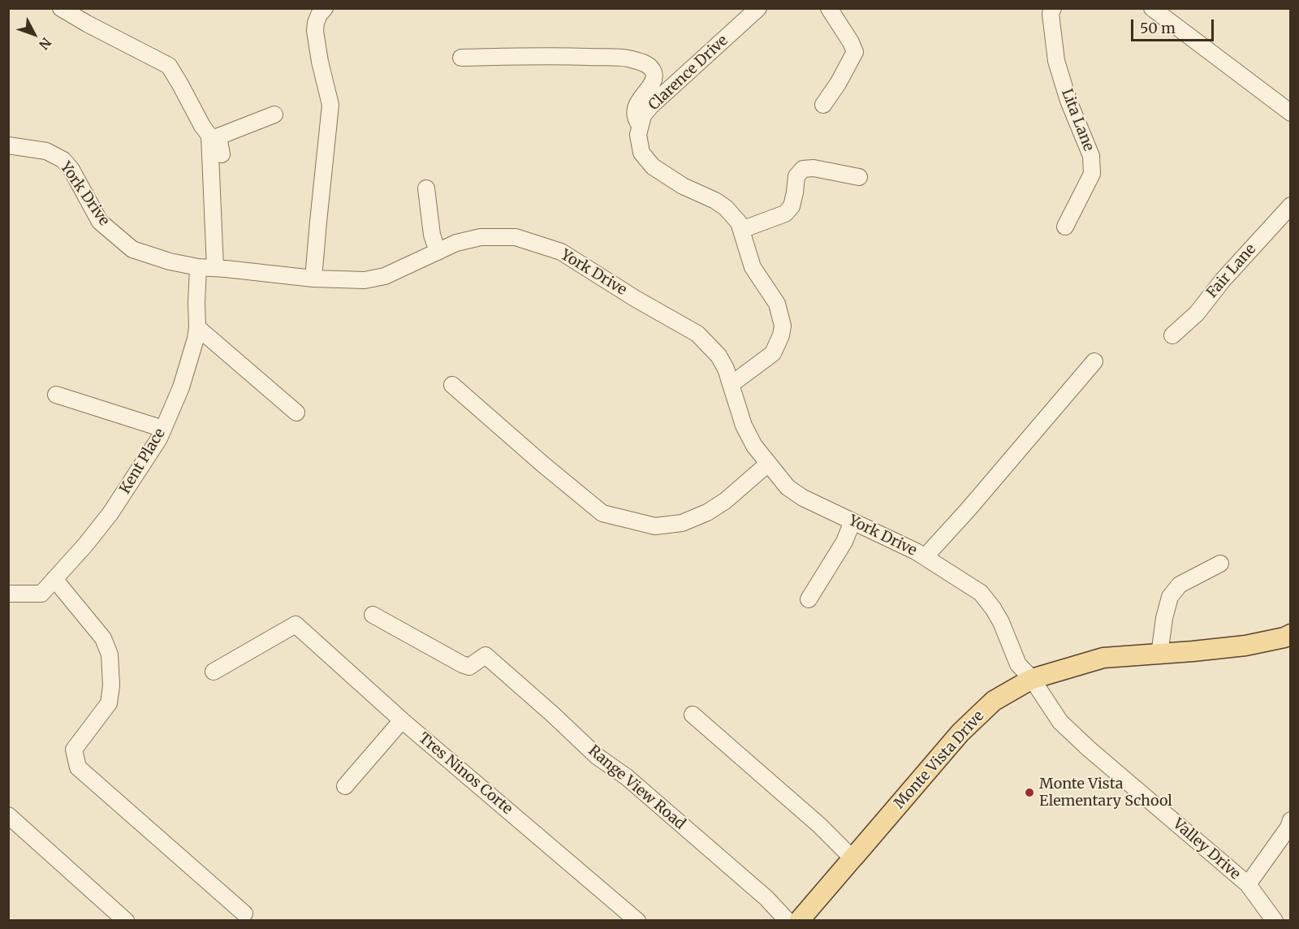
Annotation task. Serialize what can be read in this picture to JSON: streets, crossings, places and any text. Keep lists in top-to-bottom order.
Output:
{
  "streets": {
    "main road": ["Monte Vista Drive"],
    "street": [
      "Clarence Drive",
      "Lita Lane",
      "York Drive",
      "Fair Lane",
      "Kent Place",
      "Tres Ninos Corte",
      "Range View Road",
      "Valley Drive"
    ]
  },
  "crossings": [
    ["Clarence Drive", "York Drive"],
    ["York Drive", "Kent Place"],
    ["York Drive", "Monte Vista Drive"],
    ["York Drive", "Valley Drive"],
    ["Monte Vista Drive", "Valley Drive"]
  ],
  "places": ["Monte Vista Elementary School"],
  "scale_bar": "50 m",
  "north": "bottom right"
}
